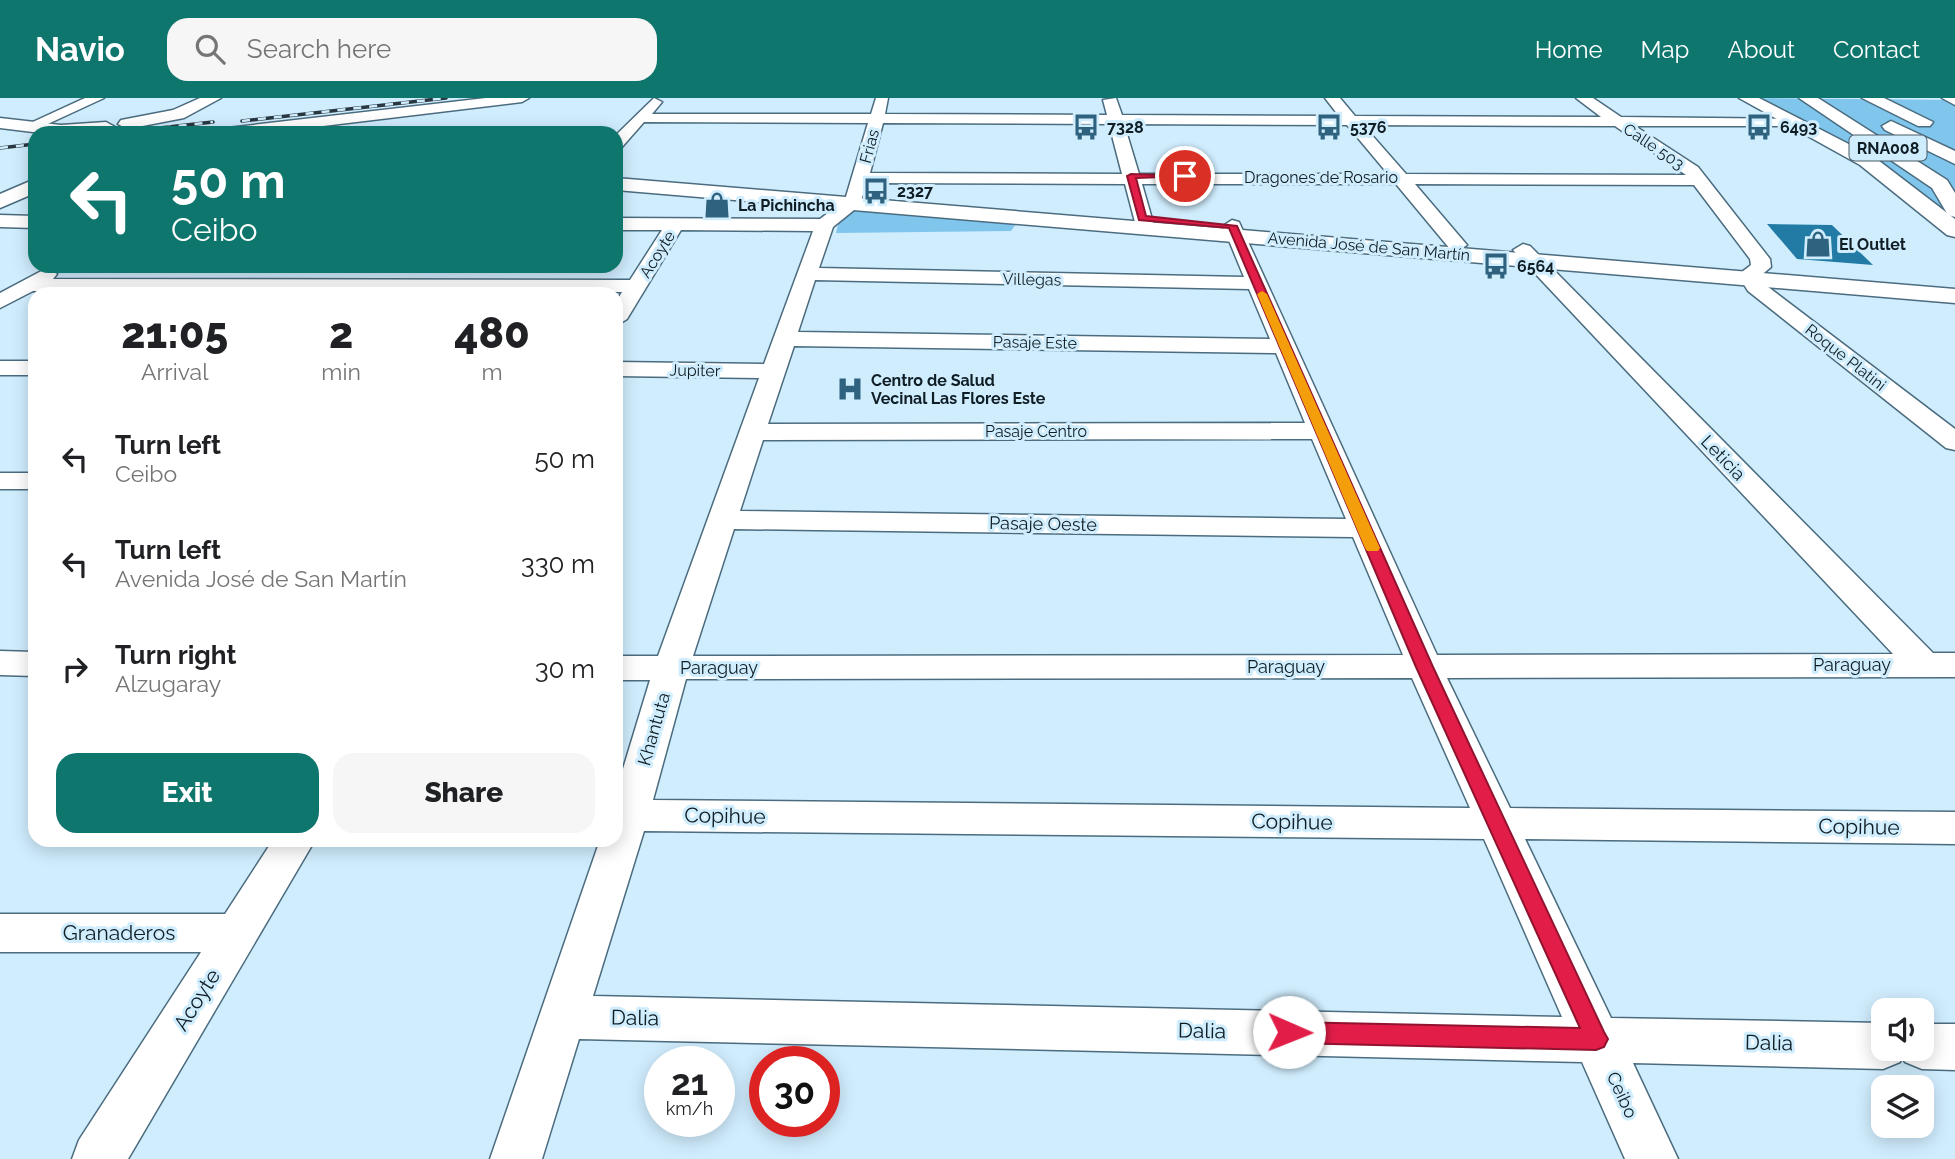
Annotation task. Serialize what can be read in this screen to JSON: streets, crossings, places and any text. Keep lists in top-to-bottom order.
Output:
{
  "streets": {
    "main road": ["RNA008", "Avenida José de San Martín"],
    "street": [
      "Frias",
      "Calle 503",
      "Dragones de Rosario",
      "Acoyte",
      "Villegas",
      "Pasaje Este",
      "Roque Platini",
      "Jupiter",
      "Pasaje Centro",
      "Leticia",
      "Pasaje Oeste",
      "Paraguay",
      "Khantuta",
      "Copihue",
      "Granaderos",
      "Dalia",
      "Ceibo"
    ]
  },
  "crossings": [
    ["Frias", "Dragones de Rosario"],
    ["Frias", "Avenida José de San Martín"],
    ["Calle 503", "Dragones de Rosario"],
    ["Calle 503", "Avenida José de San Martín"],
    ["Calle 503", "Roque Platini"],
    ["Dragones de Rosario", "Avenida José de San Martín"],
    ["Avenida José de San Martín", "Roque Platini"],
    ["Avenida José de San Martín", "Leticia"],
    ["Avenida José de San Martín", "Ceibo"],
    ["Acoyte", "Granaderos"],
    ["Villegas", "Khantuta"],
    ["Villegas", "Ceibo"],
    ["Pasaje Este", "Khantuta"],
    ["Pasaje Este", "Ceibo"],
    ["Jupiter", "Khantuta"],
    ["Pasaje Centro", "Khantuta"],
    ["Pasaje Centro", "Ceibo"],
    ["Leticia", "Paraguay"],
    ["Pasaje Oeste", "Khantuta"],
    ["Pasaje Oeste", "Ceibo"],
    ["Paraguay", "Khantuta"],
    ["Paraguay", "Ceibo"],
    ["Khantuta", "Copihue"],
    ["Khantuta", "Dalia"],
    ["Copihue", "Ceibo"],
    ["Dalia", "Ceibo"]
  ],
  "places": {
    "bus stop": [
      "7328",
      "5376",
      "6493",
      "2327",
      "6564"
    ],
    "shop": ["La Pichincha", "El Outlet"],
    "hospital": ["Centro de Salud Vecinal Las Flores Este"]
  },
  "page": {
    "header": "Navio",
    "search": "Search here",
    "nav": [
      "Home",
      "Map",
      "About",
      "Contact"
    ],
    "turn": ["50 m", "Ceibo"],
    "eta": [
      "21:05",
      "Arrival",
      "2",
      "min",
      "480",
      "m"
    ],
    "list": [
      {
        "name": "Turn left",
        "note": "Ceibo",
        "value": "50 m"
      },
      {
        "name": "Turn left",
        "note": "Avenida José de San Martín",
        "value": "330 m"
      },
      {
        "name": "Turn right",
        "note": "Alzugaray",
        "value": "30 m"
      }
    ],
    "buttons": ["Exit", "Share"],
    "speed": "21 km/h",
    "limit": "30"
  }
}
